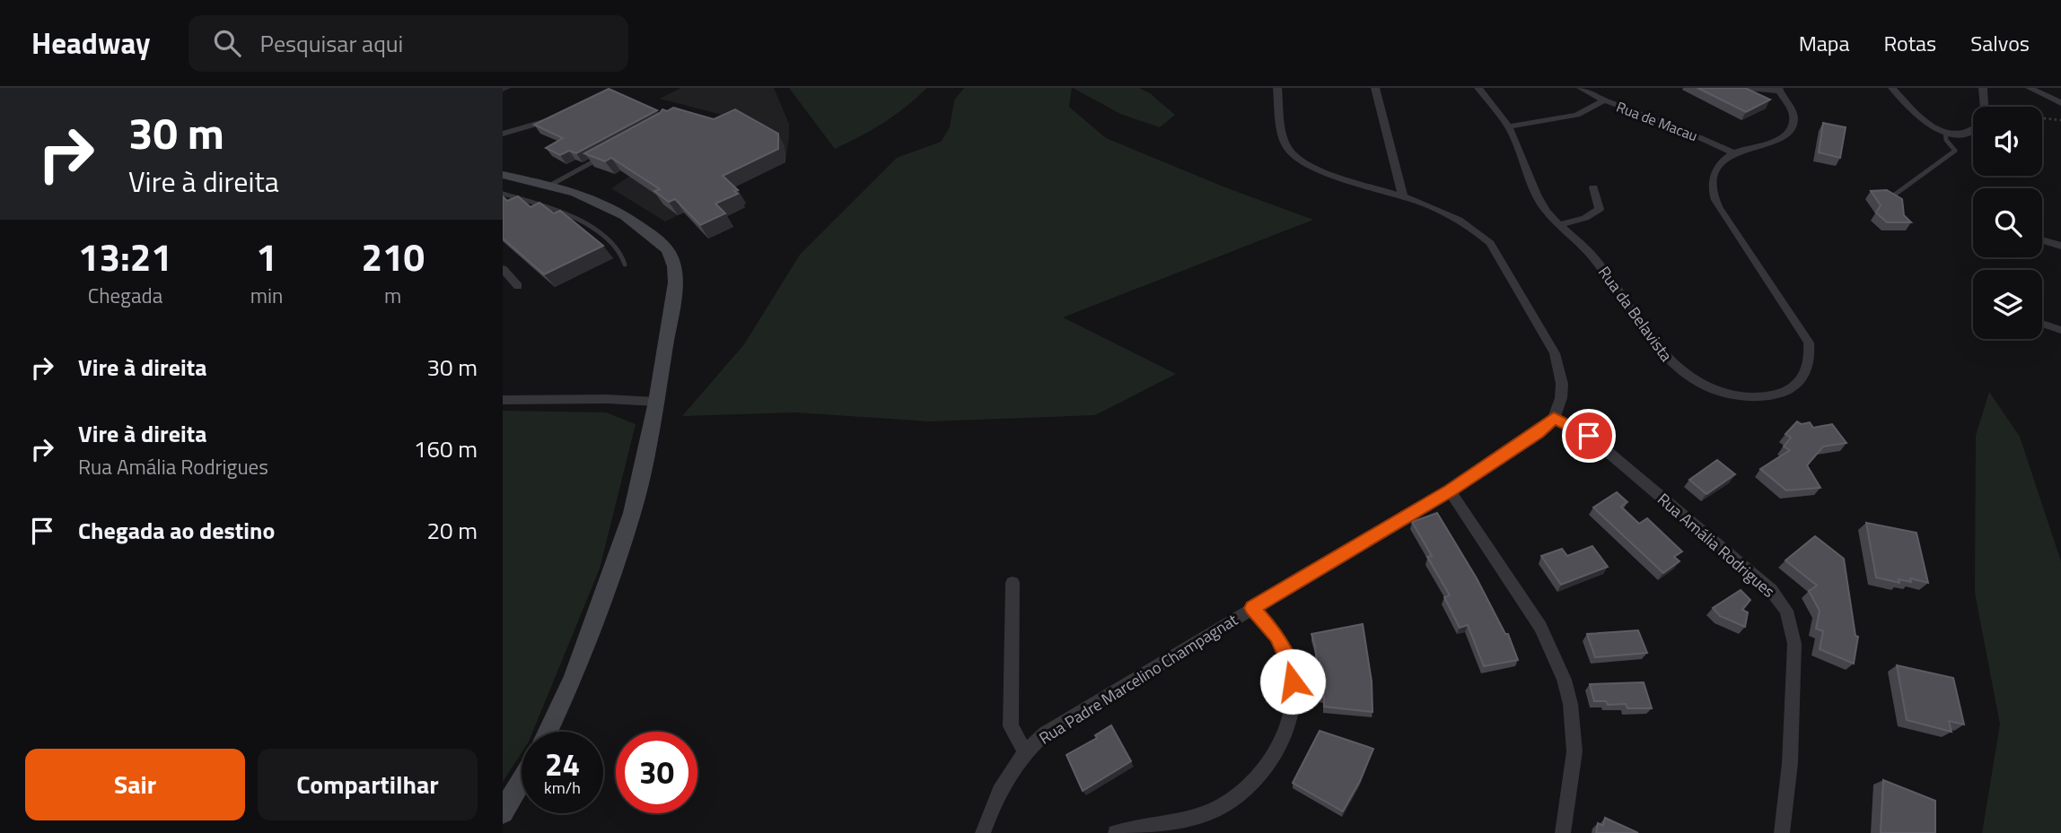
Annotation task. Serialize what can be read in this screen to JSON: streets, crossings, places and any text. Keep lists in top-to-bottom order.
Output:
{
  "streets": {
    "street": [
      "Rua de Macau",
      "Rua da Belavista",
      "Rua Amália Rodrigues",
      "Rua Padre Marcelino Champagnat"
    ]
  },
  "crossings": [
    ["Rua de Macau", "Rua da Belavista"],
    ["Rua Amália Rodrigues", "Rua Padre Marcelino Champagnat"]
  ],
  "page": {
    "header": "Headway",
    "search": "Pesquisar aqui",
    "nav": ["Mapa", "Rotas", "Salvos"],
    "turn": ["30 m", "Vire à direita"],
    "eta": [
      "13:21",
      "Chegada",
      "1",
      "min",
      "210",
      "m"
    ],
    "list": [
      {
        "name": "Vire à direita",
        "value": "30 m"
      },
      {
        "name": "Vire à direita",
        "note": "Rua Amália Rodrigues",
        "value": "160 m"
      },
      {
        "name": "Chegada ao destino",
        "value": "20 m"
      }
    ],
    "speed": "24 km/h",
    "limit": "30",
    "buttons": ["Sair", "Compartilhar"]
  }
}
